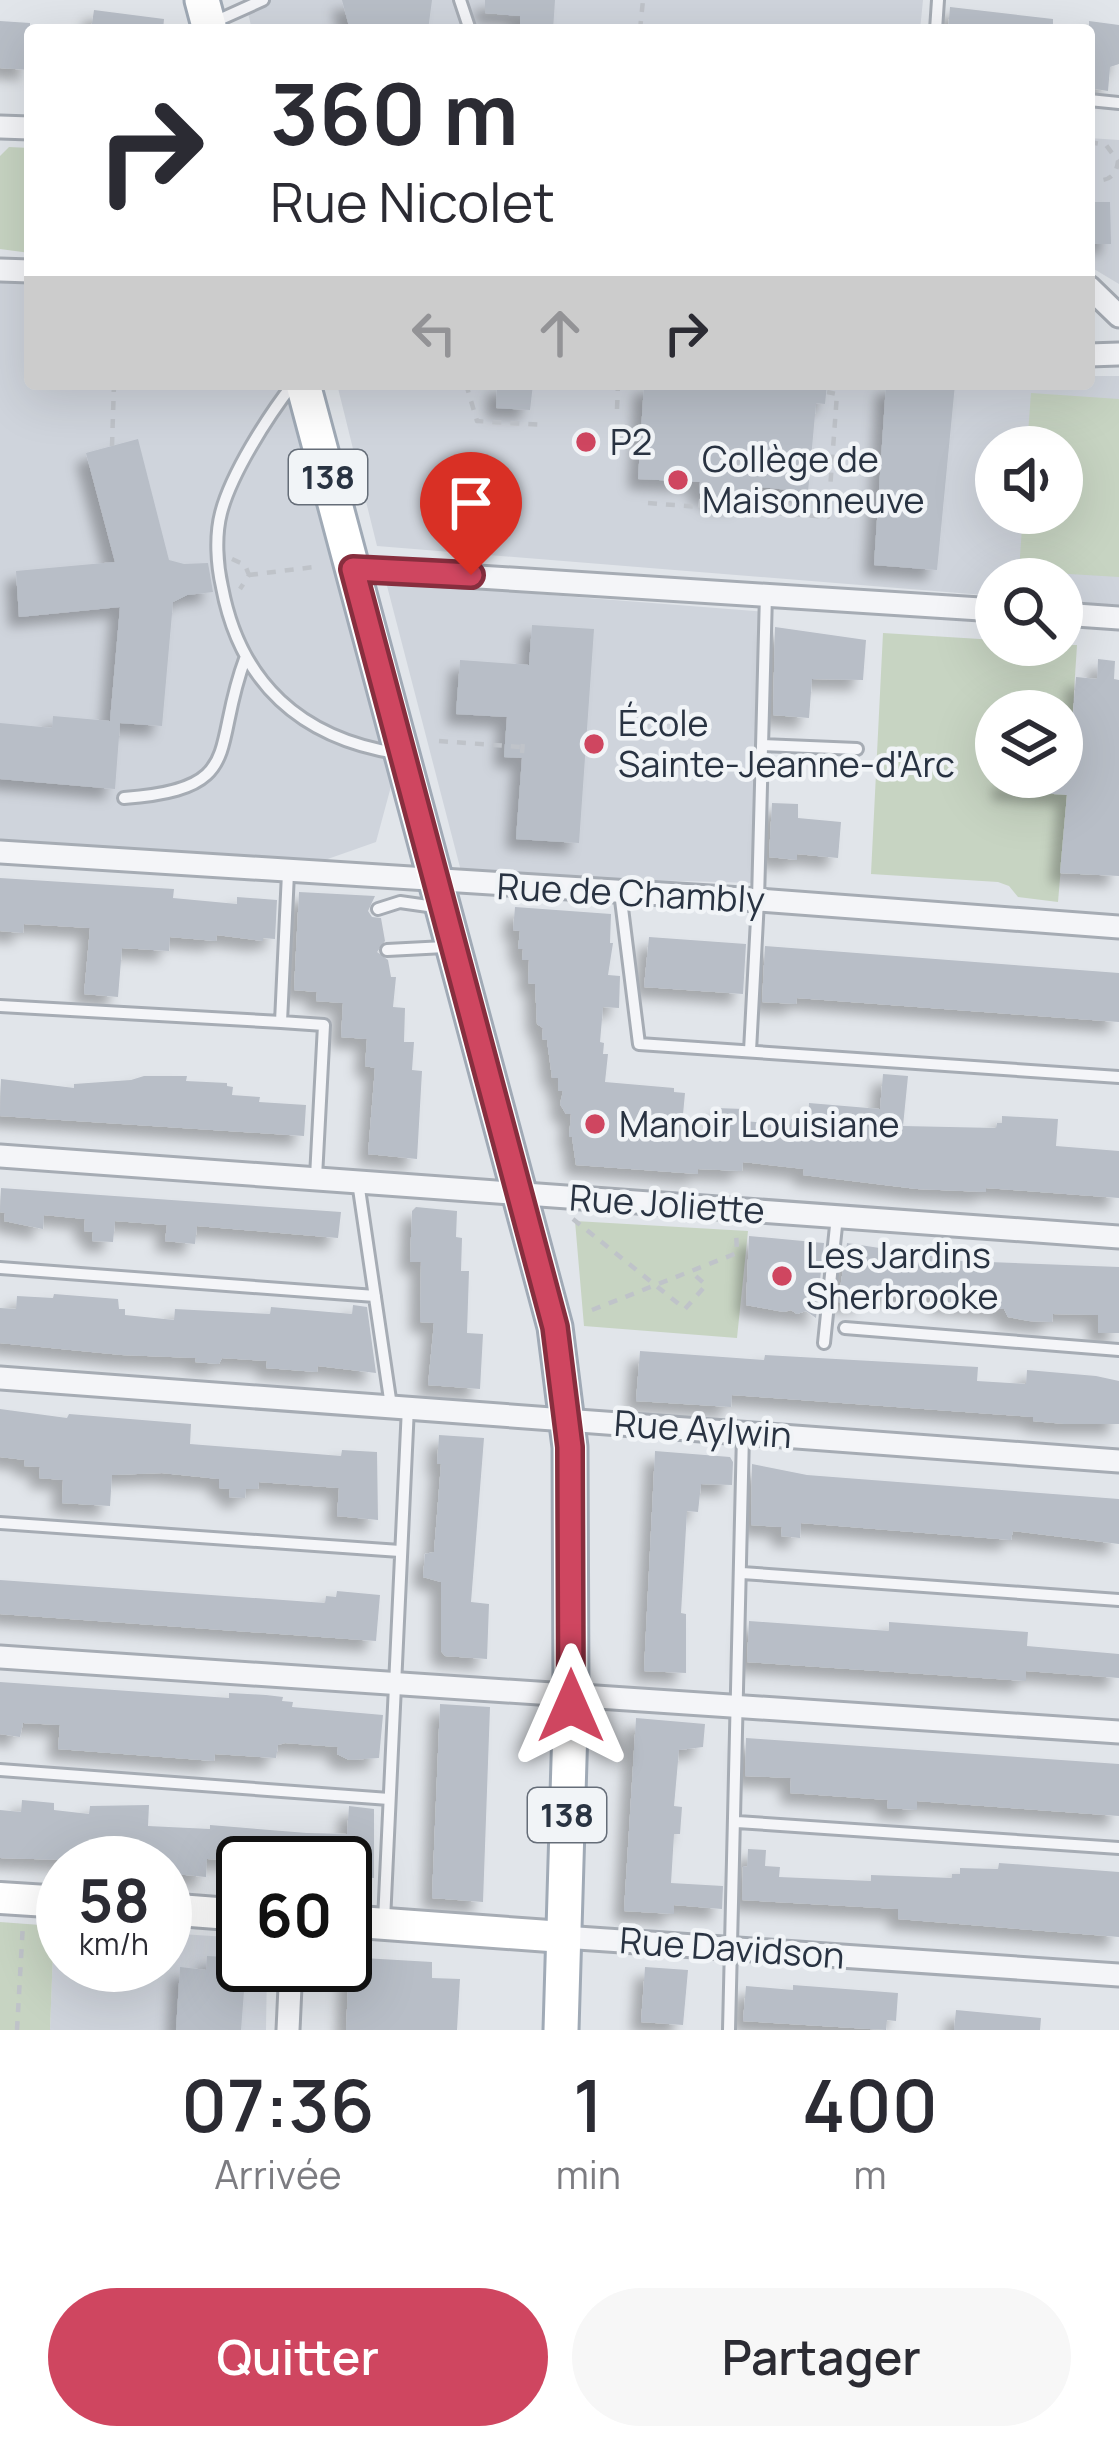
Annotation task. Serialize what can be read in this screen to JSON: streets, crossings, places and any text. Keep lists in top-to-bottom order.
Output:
{
  "streets": {
    "main road": ["138", "Rue Davidson"],
    "street": ["Rue de Chambly", "Rue Joliette", "Rue Aylwin"]
  },
  "crossings": [
    ["138", "Rue de Chambly"],
    ["138", "Rue Joliette"],
    ["138", "Rue Aylwin"],
    ["138", "Rue Davidson"]
  ],
  "places": [
    "P2",
    "Collège de Maisonneuve",
    "École Sainte-Jeanne-d'Arc",
    "Manoir Louisiane",
    "Les Jardins Sherbrooke"
  ],
  "page": {
    "turn": ["360 m", "Rue Nicolet"],
    "speed": "58 km/h",
    "limit": "60",
    "eta": [
      "07:36",
      "Arrivée",
      "1",
      "min",
      "400",
      "m"
    ],
    "buttons": ["Quitter", "Partager"]
  }
}
